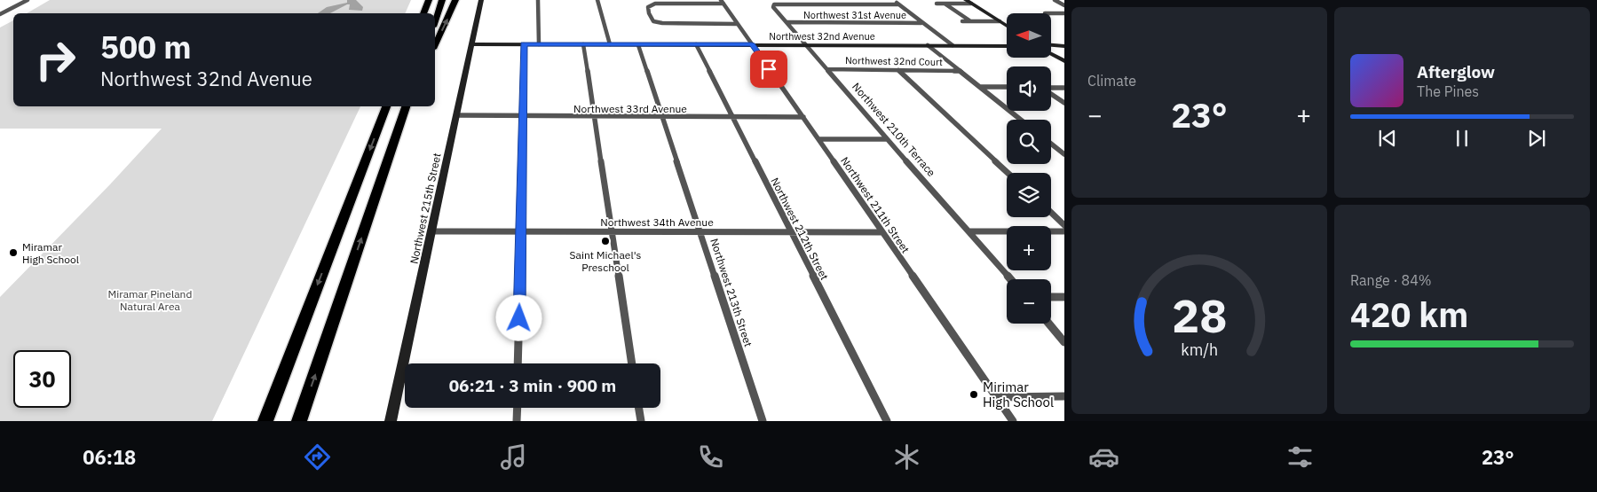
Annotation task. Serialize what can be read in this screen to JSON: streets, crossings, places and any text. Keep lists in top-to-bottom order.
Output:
{
  "streets": {
    "street": [
      "Northwest 31st Avenue",
      "Northwest 32nd Avenue",
      "Northwest 32nd Court",
      "Northwest 33rd Avenue",
      "Northwest 210th Terrace",
      "Northwest 211th Street",
      "Northwest 215th Street",
      "Northwest 34th Avenue",
      "Northwest 212th Street",
      "Northwest 213th Street"
    ]
  },
  "crossings": [
    ["Northwest 31st Avenue", "Northwest 210th Terrace"],
    ["Northwest 32nd Avenue", "Northwest 210th Terrace"],
    ["Northwest 32nd Avenue", "Northwest 211th Street"],
    ["Northwest 32nd Avenue", "Northwest 215th Street"],
    ["Northwest 32nd Avenue", "Northwest 212th Street"],
    ["Northwest 32nd Avenue", "Northwest 213th Street"],
    ["Northwest 32nd Court", "Northwest 210th Terrace"],
    ["Northwest 33rd Avenue", "Northwest 211th Street"],
    ["Northwest 33rd Avenue", "Northwest 215th Street"],
    ["Northwest 33rd Avenue", "Northwest 212th Street"],
    ["Northwest 33rd Avenue", "Northwest 213th Street"],
    ["Northwest 211th Street", "Northwest 34th Avenue"],
    ["Northwest 215th Street", "Northwest 34th Avenue"],
    ["Northwest 34th Avenue", "Northwest 212th Street"],
    ["Northwest 34th Avenue", "Northwest 213th Street"]
  ],
  "parks": ["Miramar Pineland Natural Area"],
  "places": ["Saint Michael's Preschool", "Miramar High School", "Mirimar High School"],
  "north": "left",
  "page": {
    "tile": [
      "Climate",
      ["Range · 84%", "420 km"]
    ],
    "map_buttons": ["+", "−"],
    "turn": ["500 m", "Northwest 32nd Avenue"],
    "song": ["Afterglow", "The Pines"],
    "heat": ["−", "23°", "+"],
    "limit": "30",
    "trip": "06:21 · 3 min · 900 m",
    "tabs": ["06:18", "23°"],
    "gauge": ["28", "km/h"]
  }
}
